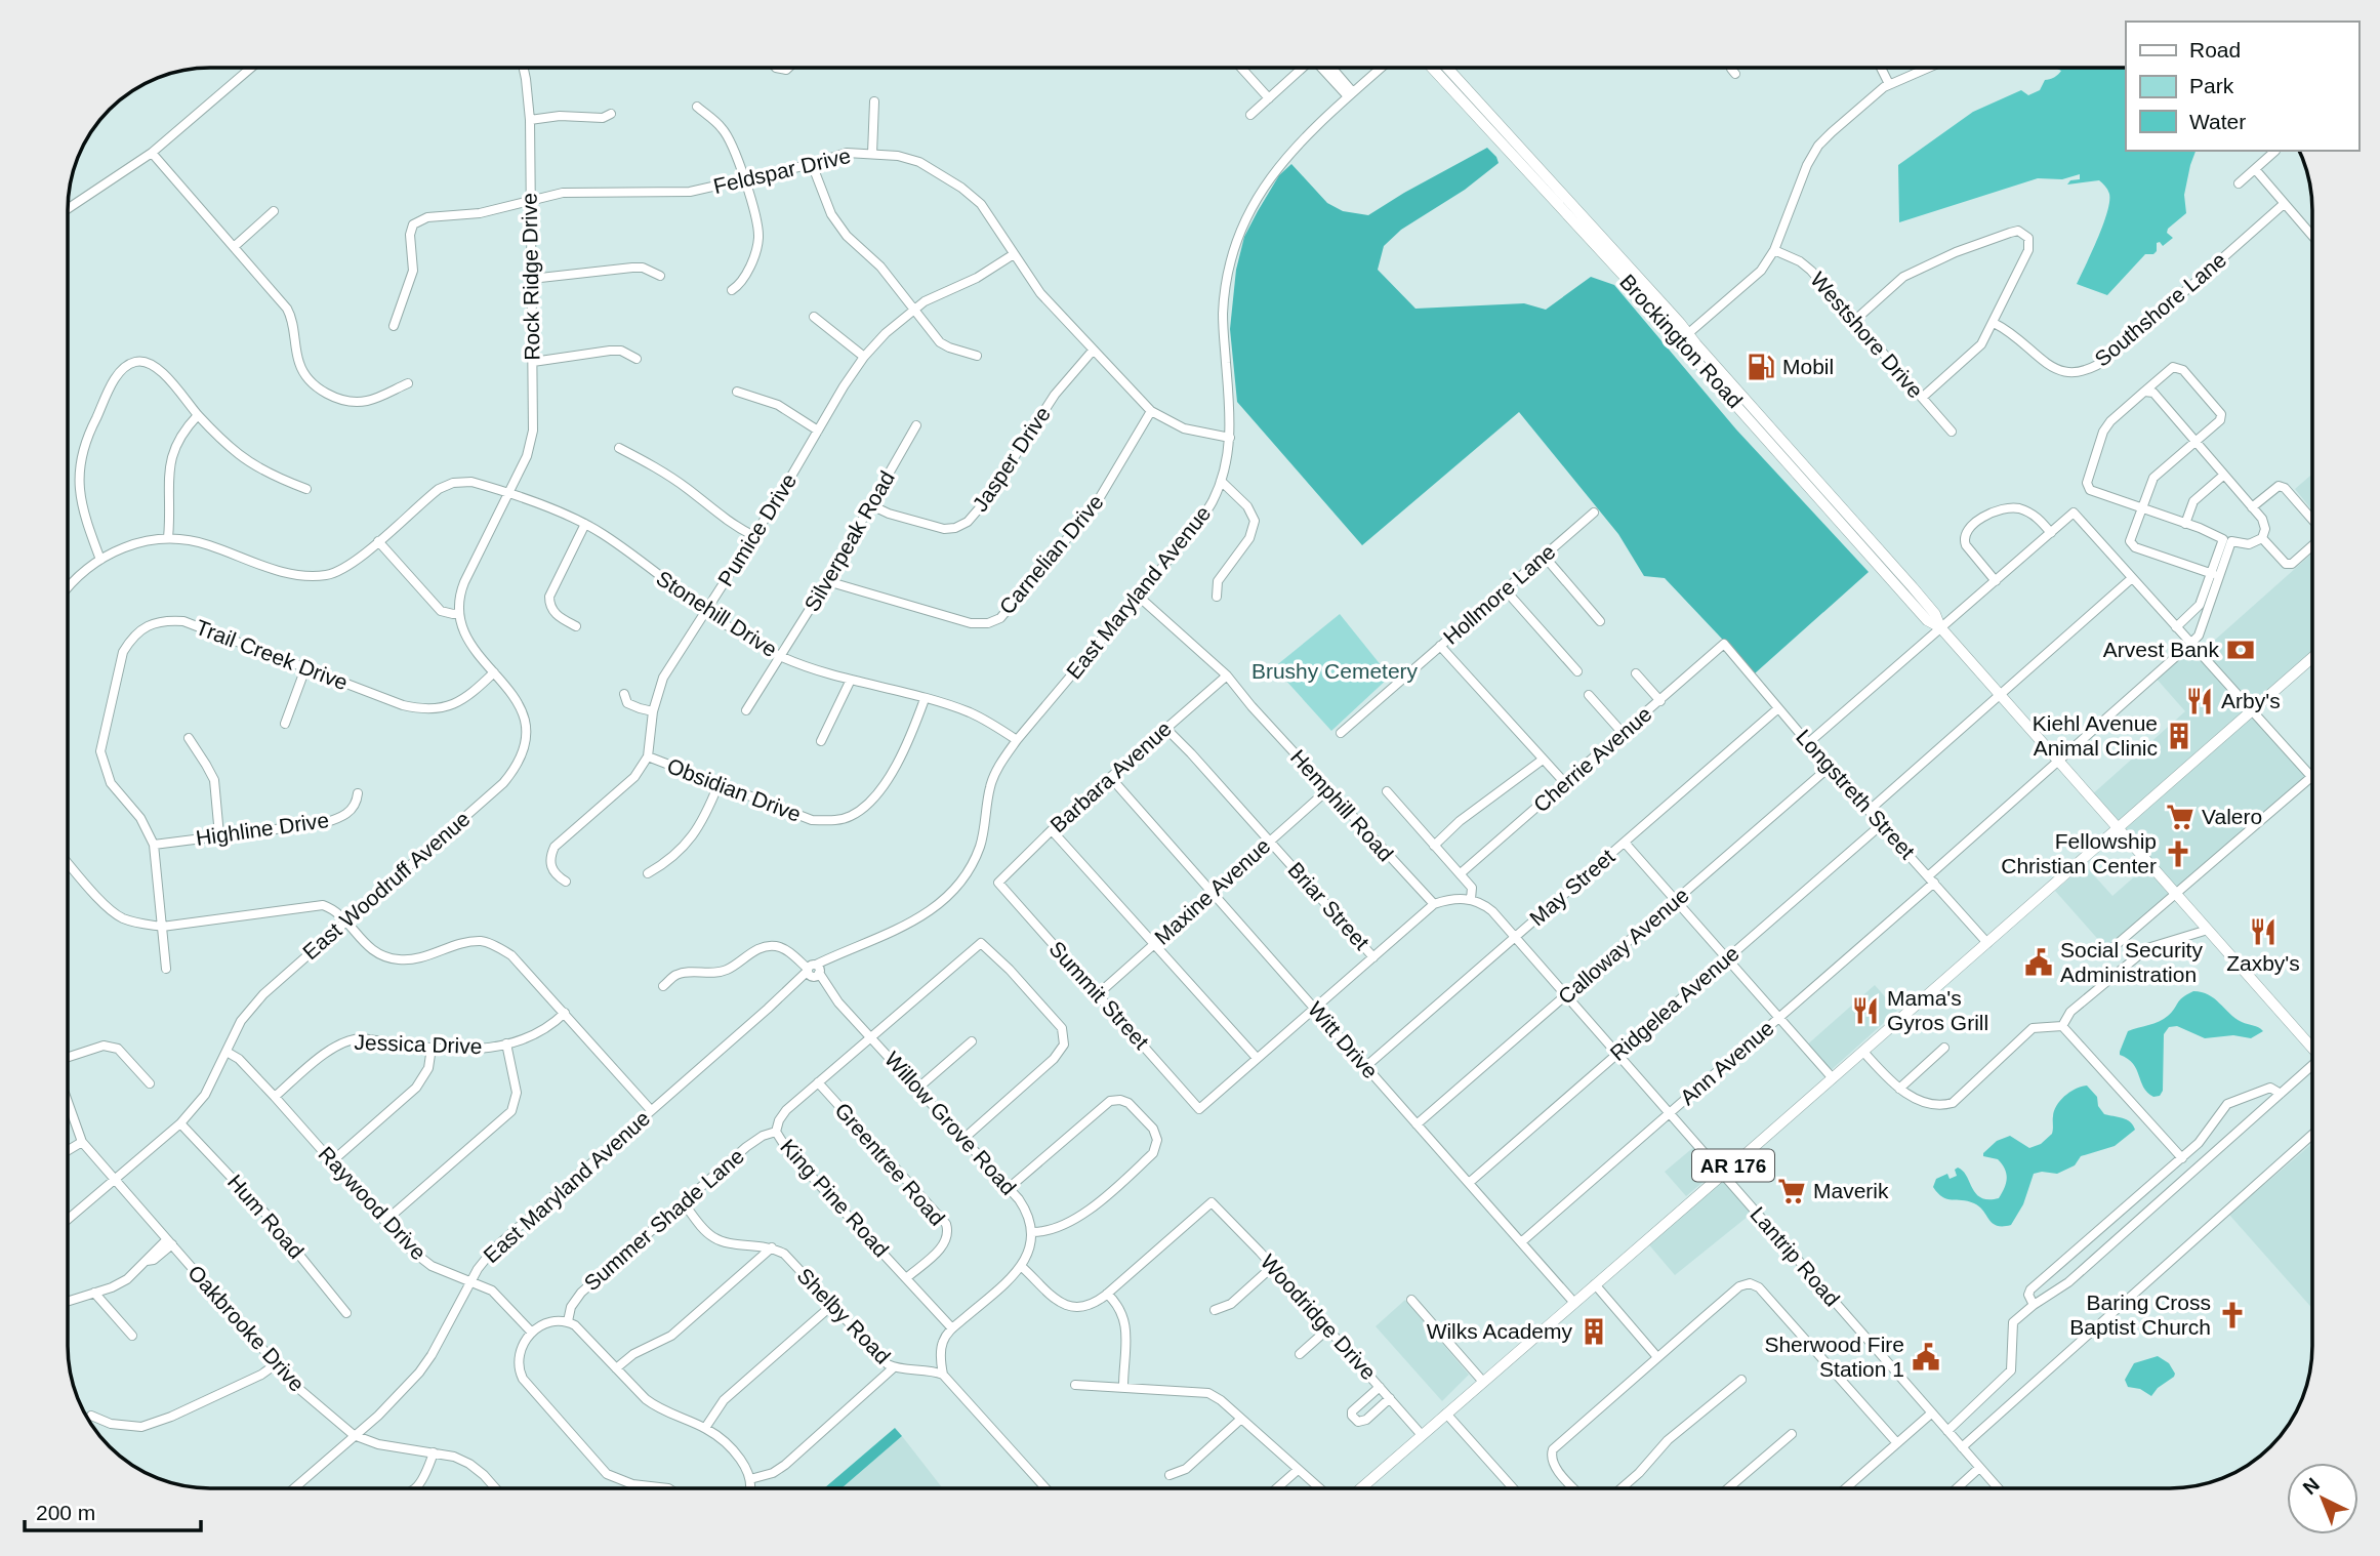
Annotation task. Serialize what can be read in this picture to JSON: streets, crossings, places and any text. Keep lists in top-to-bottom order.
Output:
{
  "streets": {
    "main road": ["Brockington Road", "AR 176"],
    "street": [
      "Feldspar Drive",
      "Rock Ridge Drive",
      "Southshore Lane",
      "Westshore Drive",
      "Jasper Drive",
      "Pumice Drive",
      "Silverpeak Road",
      "Carnelian Drive",
      "East Maryland Avenue",
      "Hollmore Lane",
      "Stonehill Drive",
      "Trail Creek Drive",
      "Cherrie Avenue",
      "Barbara Avenue",
      "Obsidian Drive",
      "Longstreth Street",
      "Hemphill Road",
      "Highline Drive",
      "East Woodruff Avenue",
      "May Street",
      "Maxine Avenue",
      "Briar Street",
      "Calloway Avenue",
      "Summit Street",
      "Ridgelea Avenue",
      "Witt Drive",
      "Jessica Drive",
      "Ann Avenue",
      "Willow Grove Road",
      "Greentree Road",
      "King Pine Road",
      "Raywood Drive",
      "Hum Road",
      "Summer Shade Lane",
      "Lantrip Road",
      "Shelby Road",
      "Woodridge Drive",
      "Oakbrooke Drive"
    ]
  },
  "crossings": [
    ["Feldspar Drive", "Rock Ridge Drive"],
    ["Feldspar Drive", "Jasper Drive"],
    ["Feldspar Drive", "Pumice Drive"],
    ["Feldspar Drive", "Carnelian Drive"],
    ["Feldspar Drive", "East Maryland Avenue"],
    ["Rock Ridge Drive", "Stonehill Drive"],
    ["Brockington Road", "Ann Avenue"],
    ["Brockington Road", "AR 176"],
    ["Jasper Drive", "Silverpeak Road"],
    ["Pumice Drive", "Stonehill Drive"],
    ["Pumice Drive", "Obsidian Drive"],
    ["Silverpeak Road", "Carnelian Drive"],
    ["Silverpeak Road", "Stonehill Drive"],
    ["East Maryland Avenue", "Stonehill Drive"],
    ["East Maryland Avenue", "Hemphill Road"],
    ["East Maryland Avenue", "Willow Grove Road"],
    ["East Maryland Avenue", "Raywood Drive"],
    ["East Maryland Avenue", "Oakbrooke Drive"],
    ["Stonehill Drive", "Obsidian Drive"],
    ["Trail Creek Drive", "Highline Drive"],
    ["Trail Creek Drive", "East Woodruff Avenue"],
    ["Cherrie Avenue", "Longstreth Street"],
    ["Barbara Avenue", "Hemphill Road"],
    ["Barbara Avenue", "Briar Street"],
    ["Barbara Avenue", "Summit Street"],
    ["Barbara Avenue", "Witt Drive"],
    ["Longstreth Street", "May Street"],
    ["Longstreth Street", "Calloway Avenue"],
    ["Longstreth Street", "Ridgelea Avenue"],
    ["Longstreth Street", "Ann Avenue"],
    ["Longstreth Street", "AR 176"],
    ["Hemphill Road", "Maxine Avenue"],
    ["East Woodruff Avenue", "Raywood Drive"],
    ["East Woodruff Avenue", "Hum Road"],
    ["East Woodruff Avenue", "Oakbrooke Drive"],
    ["May Street", "Witt Drive"],
    ["May Street", "Lantrip Road"],
    ["Maxine Avenue", "Briar Street"],
    ["Maxine Avenue", "Summit Street"],
    ["Maxine Avenue", "Witt Drive"],
    ["Calloway Avenue", "Witt Drive"],
    ["Calloway Avenue", "Lantrip Road"],
    ["Ridgelea Avenue", "Witt Drive"],
    ["Ridgelea Avenue", "Lantrip Road"],
    ["Witt Drive", "Ann Avenue"],
    ["Witt Drive", "AR 176"],
    ["Jessica Drive", "Raywood Drive"],
    ["Ann Avenue", "Lantrip Road"],
    ["Willow Grove Road", "King Pine Road"],
    ["Greentree Road", "King Pine Road"],
    ["AR 176", "Lantrip Road"],
    ["AR 176", "Woodridge Drive"],
    ["King Pine Road", "Summer Shade Lane"]
  ],
  "parks": ["Brushy Cemetery"],
  "places": {
    "fuel station": ["Mobil"],
    "bank": ["Arvest Bank"],
    "restaurant": ["Arby's", "Zaxby's", "Mama's Gyros Grill"],
    "building": ["Kiehl Avenue Animal Clinic", "Wilks Academy"],
    "supermarket": ["Valero", "Maverik"],
    "church": ["Fellowship Christian Center", "Baring Cross Baptist Church"],
    "public building": ["Social Security Administration", "Sherwood Fire Station 1"]
  },
  "legend": ["Road", "Park", "Water"],
  "scale_bar": "200 m",
  "north": "top left"
}
